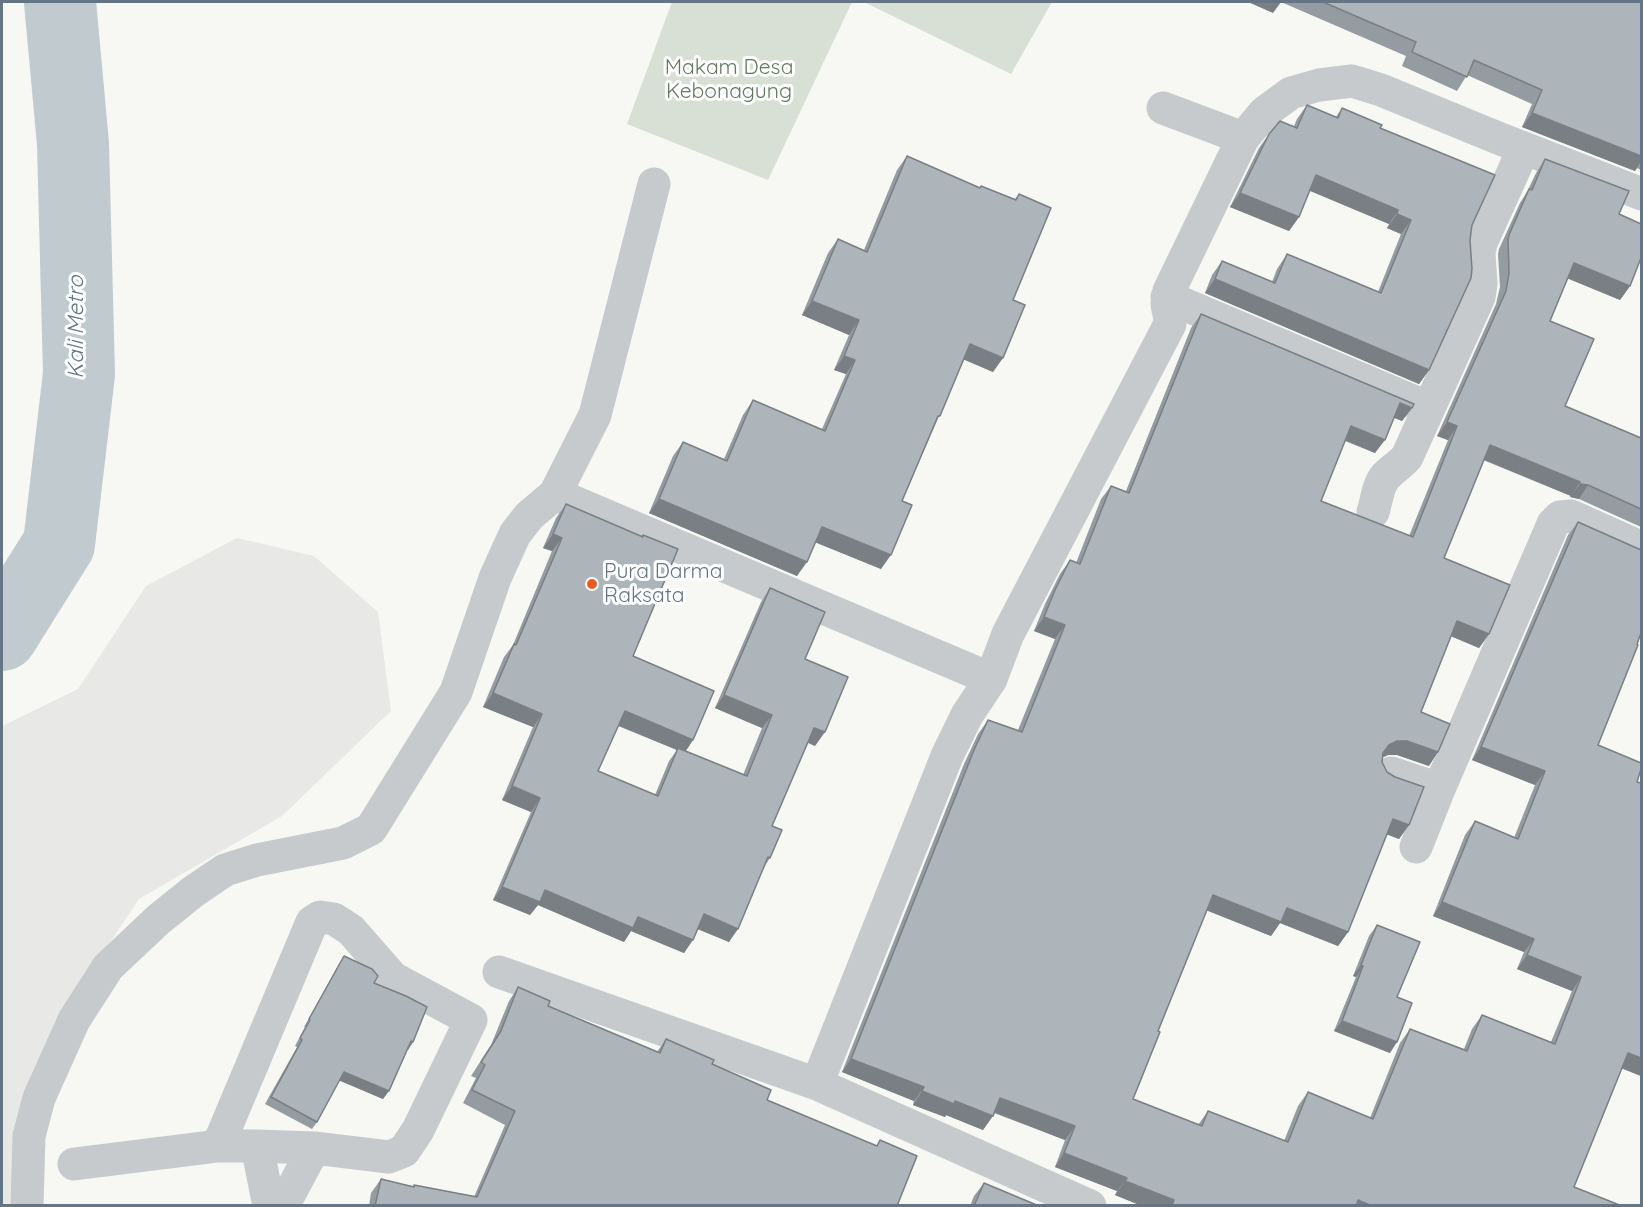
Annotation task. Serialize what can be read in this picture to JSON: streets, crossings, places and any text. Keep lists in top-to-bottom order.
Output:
{
  "water": ["Kali Metro"],
  "parks": ["Makam Desa Kebonagung"],
  "places": ["Pura Darma Raksata"]
}
